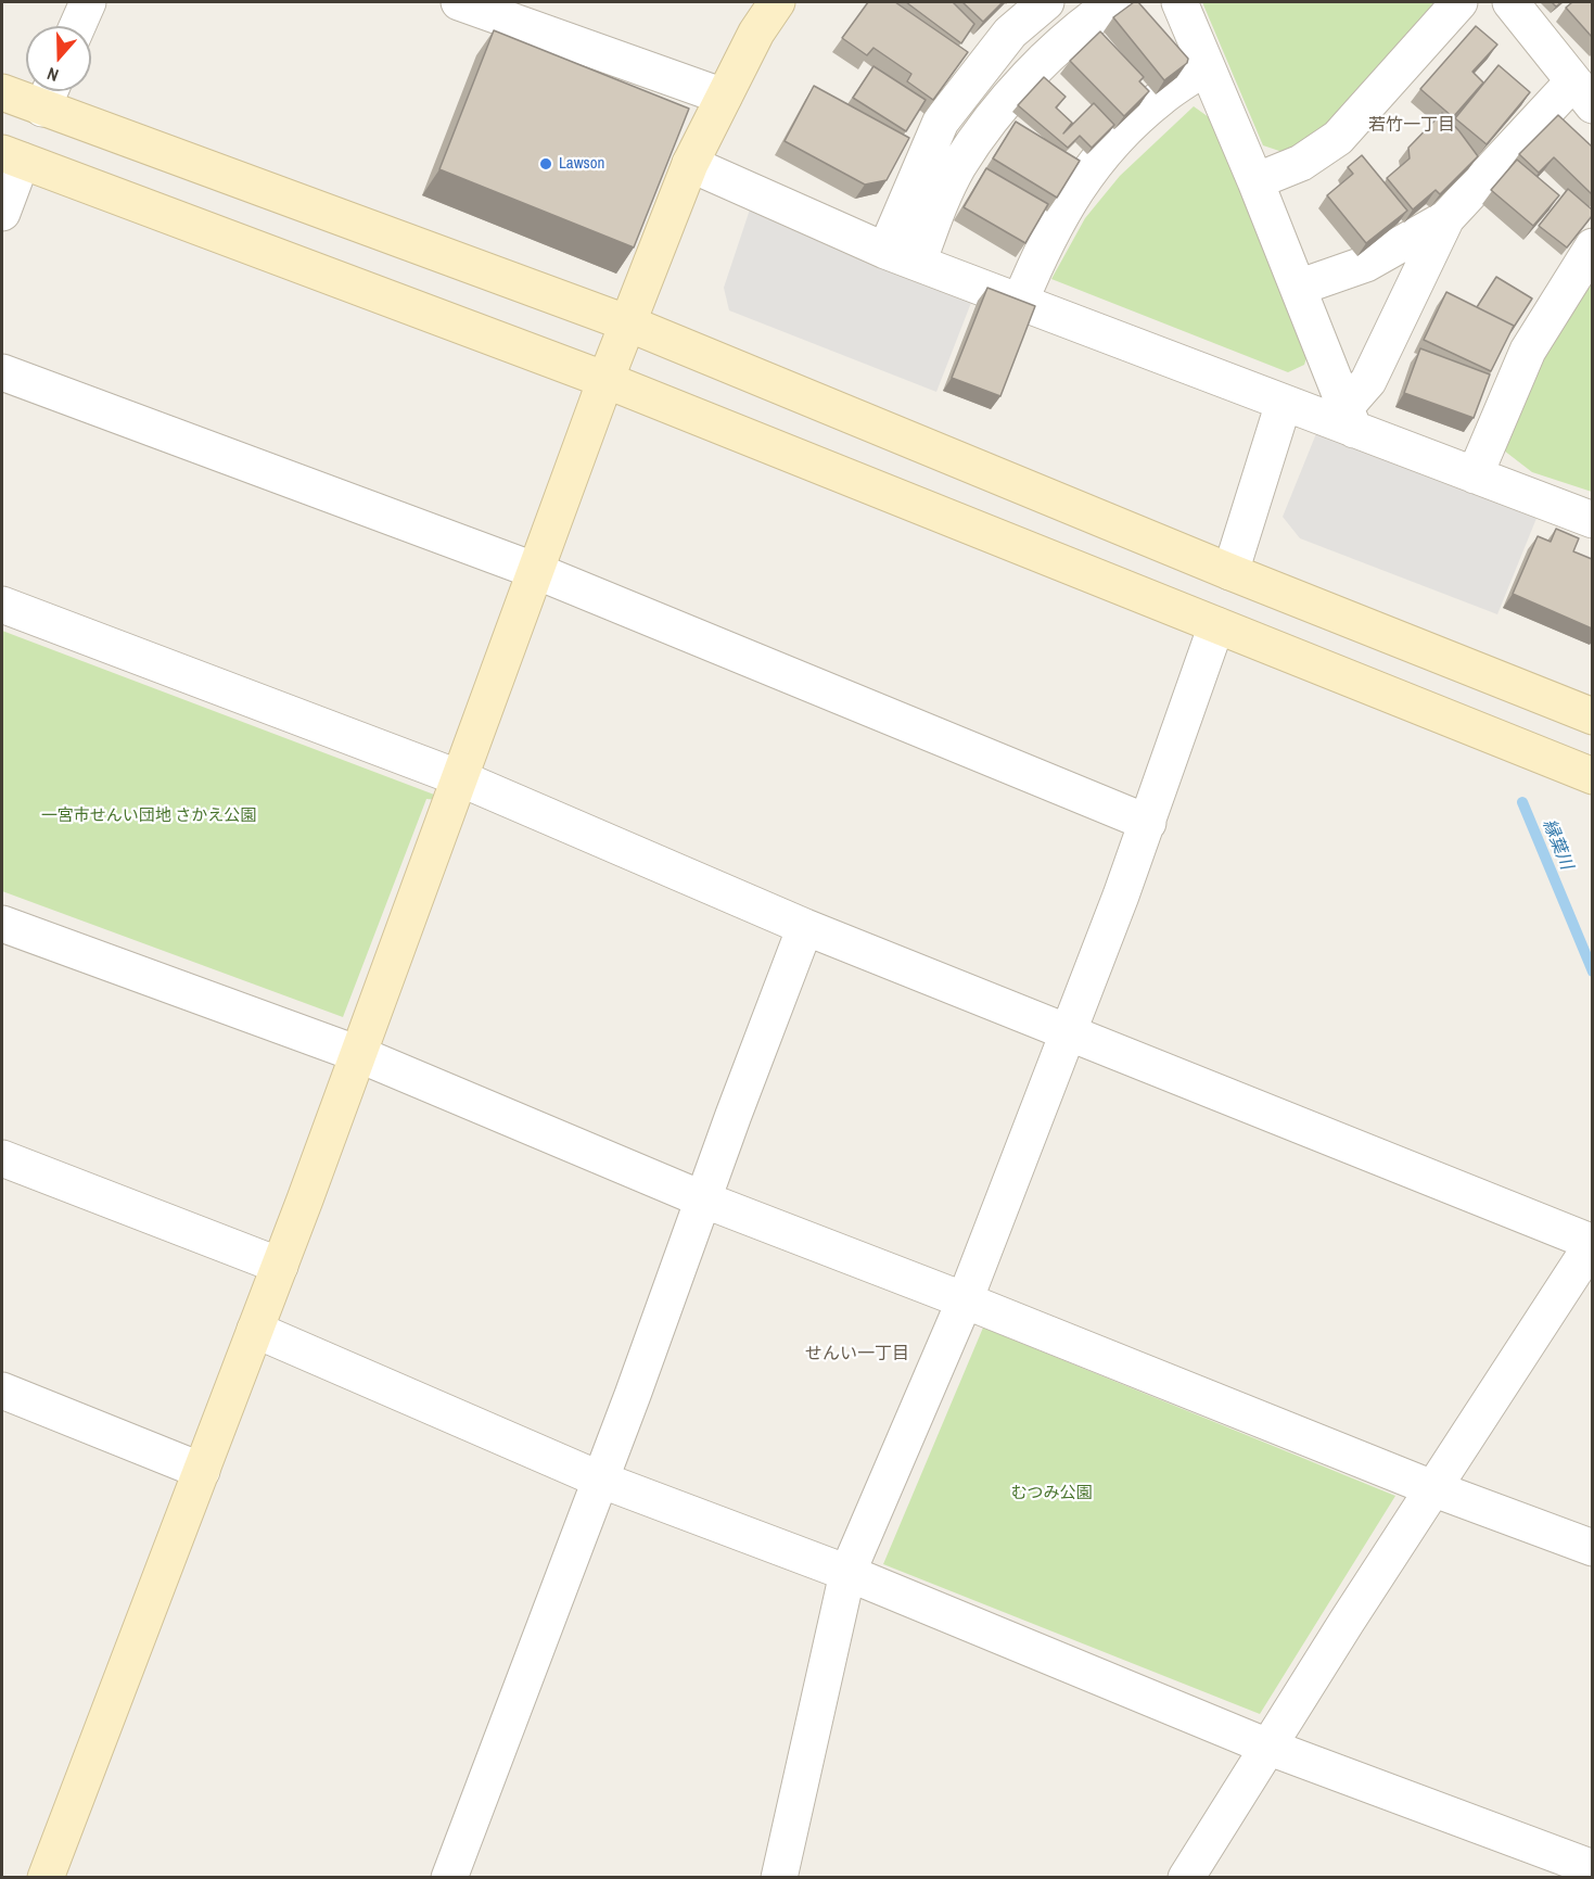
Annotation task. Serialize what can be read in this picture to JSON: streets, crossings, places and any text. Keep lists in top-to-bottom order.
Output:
{
  "districts": ["若竹一丁目", "せんい一丁目"],
  "water": ["縁葉川"],
  "parks": ["一宮市せんい団地 さかえ公園", "むつみ公園"],
  "places": ["Lawson"],
  "north": "bottom"
}
